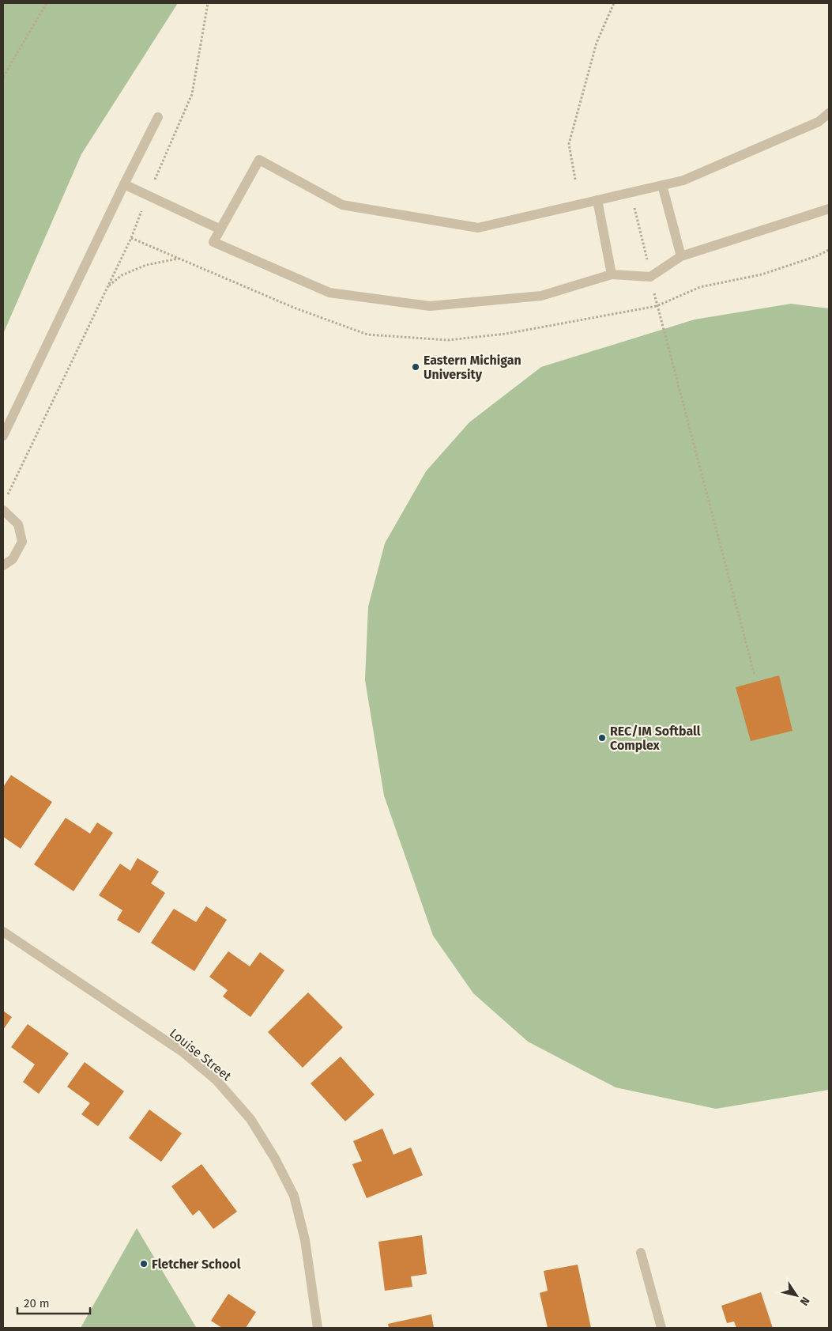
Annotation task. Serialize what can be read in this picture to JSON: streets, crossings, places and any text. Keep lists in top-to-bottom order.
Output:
{
  "streets": {
    "street": ["Louise Street"]
  },
  "places": ["Eastern Michigan University", "REC/IM Softball Complex", "Fletcher School"],
  "scale_bar": "20 m",
  "north": "bottom right"
}
